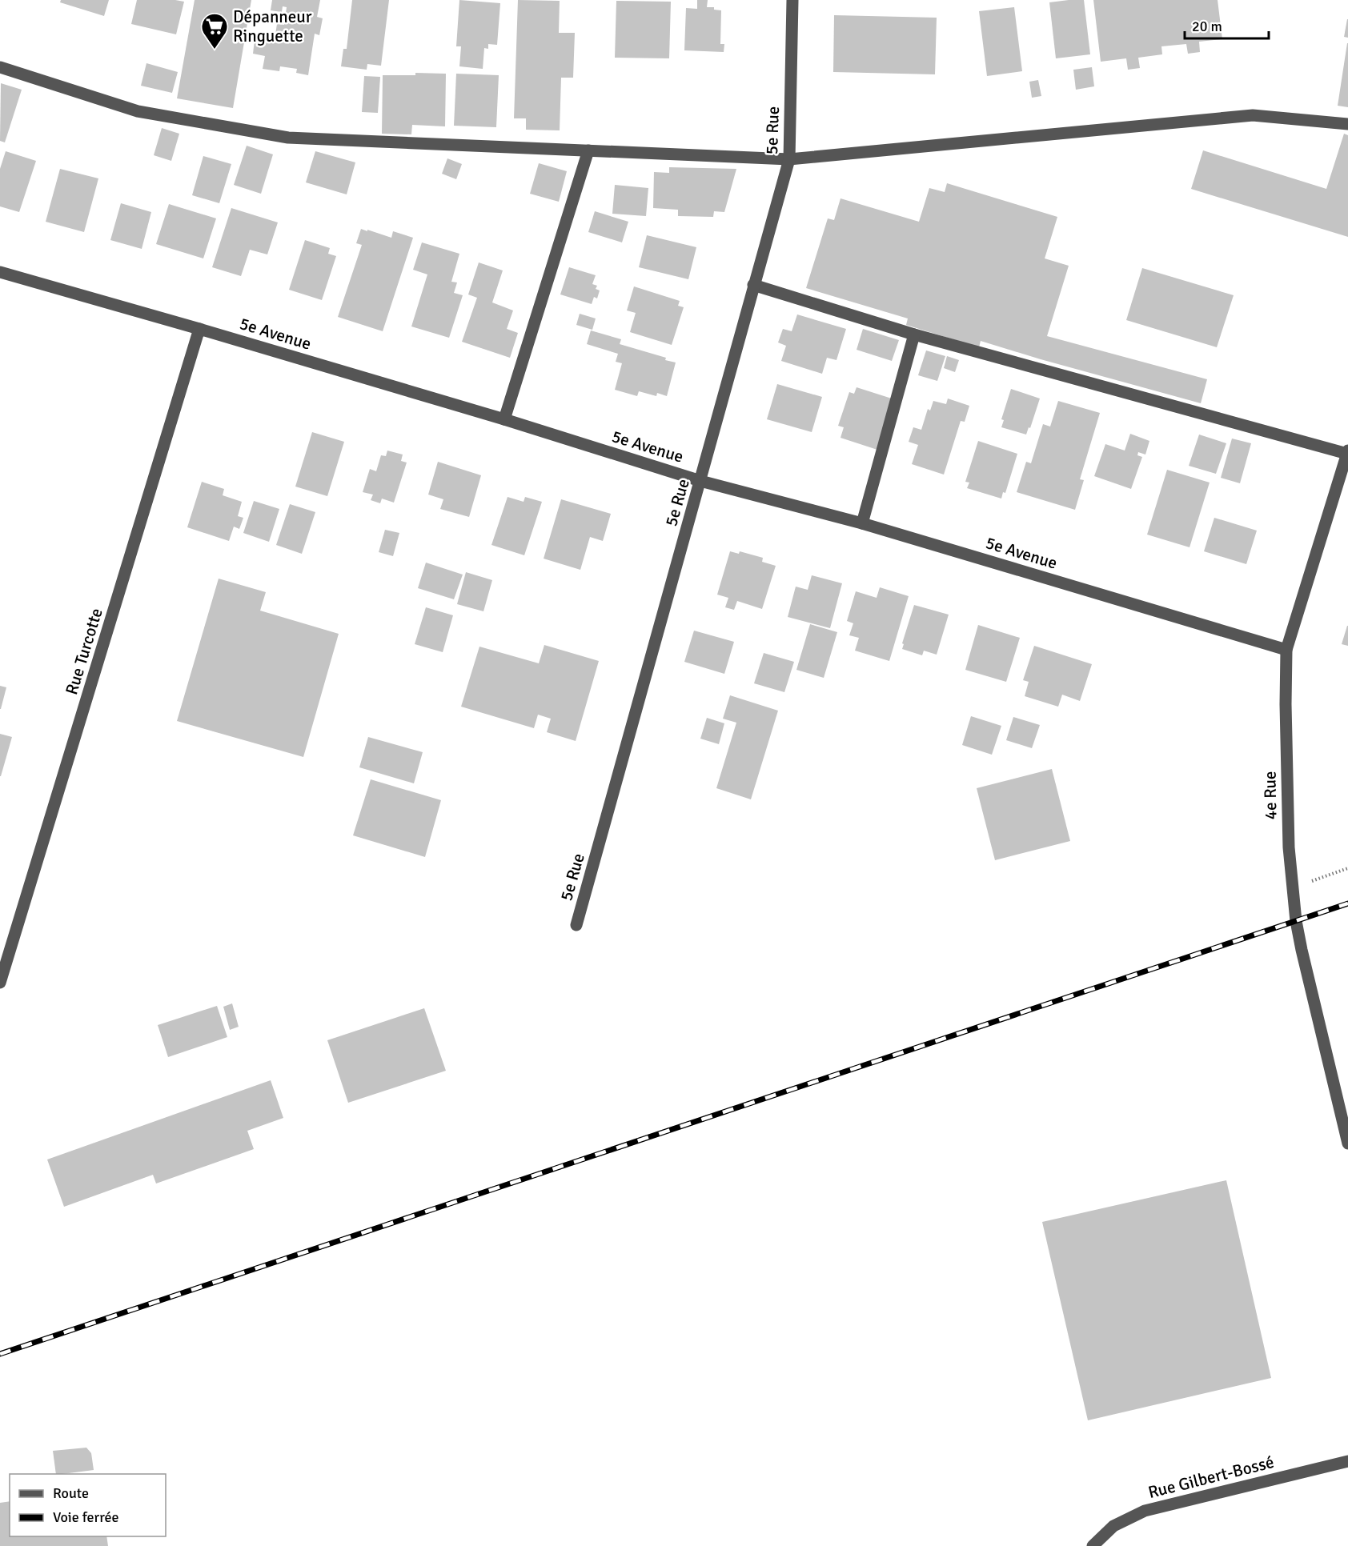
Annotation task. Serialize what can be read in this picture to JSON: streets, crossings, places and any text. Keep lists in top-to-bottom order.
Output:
{
  "streets": {
    "street": [
      "5e Rue",
      "5e Avenue",
      "Rue Turcotte",
      "4e Rue",
      "Rue Gilbert-Bossé"
    ]
  },
  "crossings": [
    ["5e Rue", "5e Avenue"],
    ["5e Avenue", "Rue Turcotte"],
    ["5e Avenue", "4e Rue"]
  ],
  "places": {
    "supermarket": ["Dépanneur Ringuette"]
  },
  "legend": ["Route", "Voie ferrée"],
  "scale_bar": "20 m"
}
